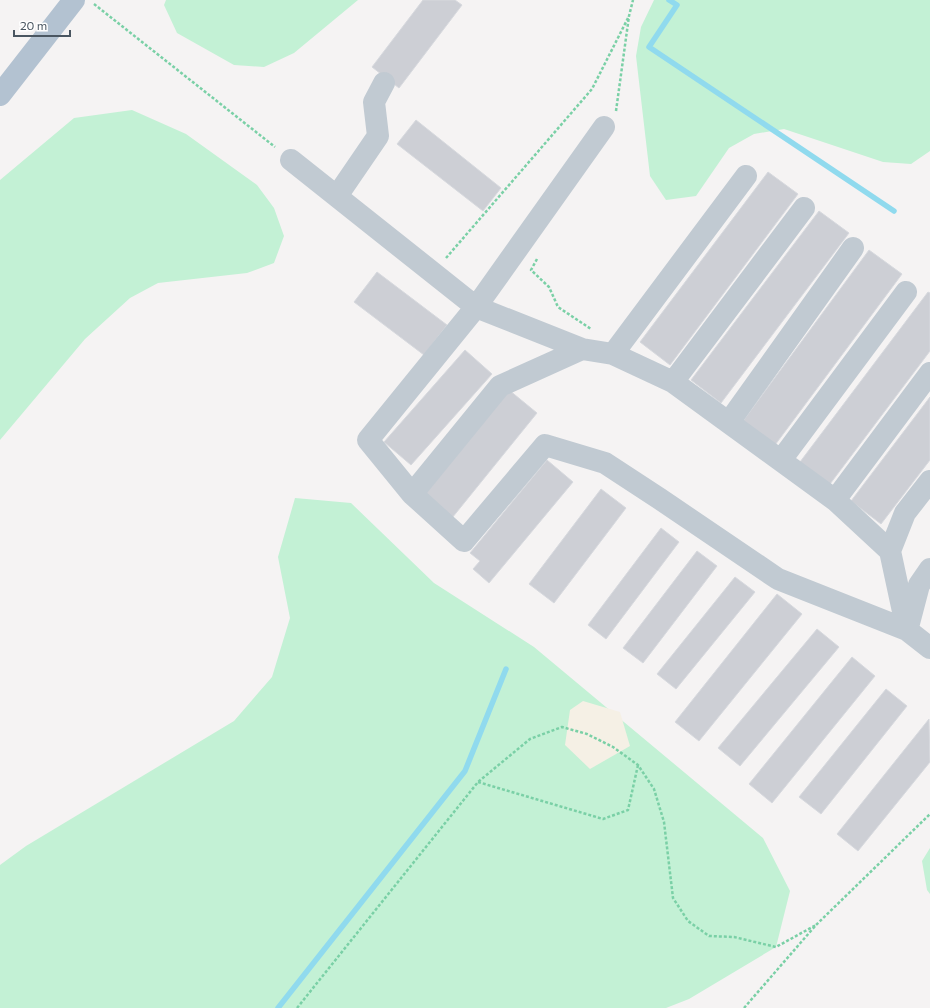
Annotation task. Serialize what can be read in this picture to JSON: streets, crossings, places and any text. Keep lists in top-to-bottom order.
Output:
{
  "scale_bar": "20 m"
}
